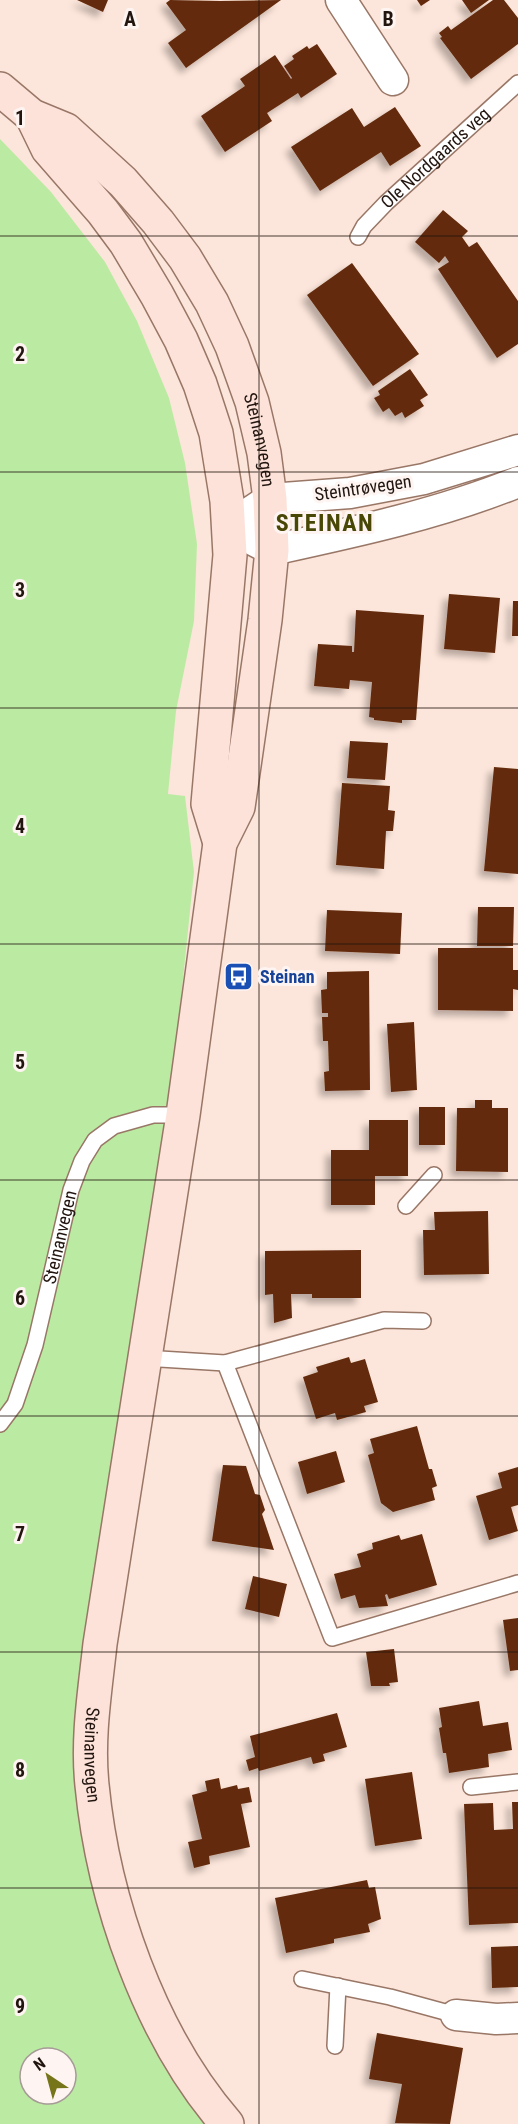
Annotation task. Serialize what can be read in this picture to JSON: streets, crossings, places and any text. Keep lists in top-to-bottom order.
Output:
{
  "streets": {
    "main road": ["Steinanvegen"],
    "street": ["Steintrøvegen"],
    "lane": ["Ole Nordgaards veg"]
  },
  "crossings": [
    ["Steinanvegen", "Steintrøvegen"]
  ],
  "districts": ["STEINAN"],
  "places": {
    "bus stop": ["Steinan"]
  },
  "north": "top left",
  "grid": {
    "columns": ["A", "B"],
    "rows": [
      "1",
      "2",
      "3",
      "4",
      "5",
      "6",
      "7",
      "8",
      "9"
    ]
  }
}
